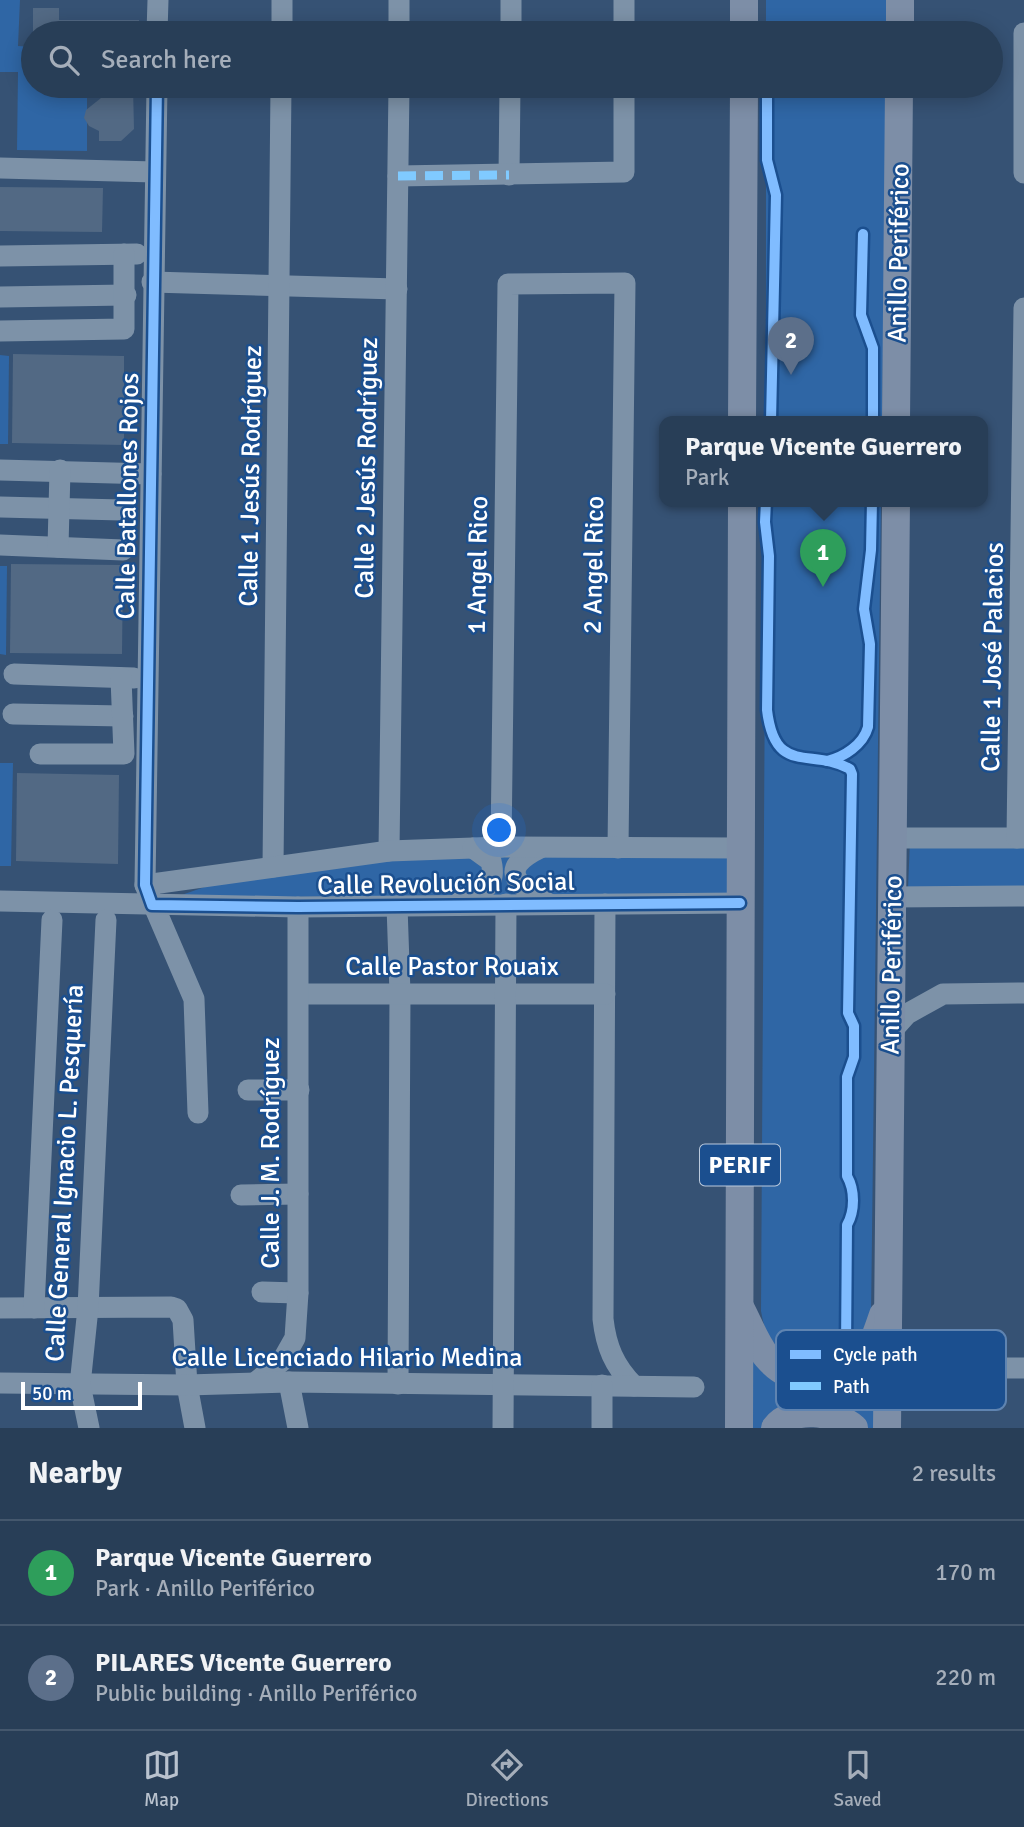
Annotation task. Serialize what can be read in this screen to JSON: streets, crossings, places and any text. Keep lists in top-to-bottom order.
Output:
{
  "streets": {
    "main road": ["Anillo Periférico", "PERIF"],
    "street": [
      "Calle 2 Jesús Rodríguez",
      "Calle 1 Jesús Rodríguez",
      "Calle Batallones Rojos",
      "1 Angel Rico",
      "2 Angel Rico",
      "Calle 1 José Palacios",
      "Calle Revolución Social",
      "Calle Pastor Rouaix",
      "Calle J. M. Rodríguez",
      "Calle General Ignacio L. Pesquería",
      "Calle Licenciado Hilario Medina"
    ]
  },
  "crossings": [
    ["Calle Batallones Rojos", "Calle Revolución Social"],
    ["1 Angel Rico", "2 Angel Rico"],
    ["Calle Revolución Social", "Calle J. M. Rodríguez"],
    ["Calle Revolución Social", "PERIF"],
    ["Calle Pastor Rouaix", "Calle J. M. Rodríguez"],
    ["Calle J. M. Rodríguez", "Calle Licenciado Hilario Medina"],
    ["Calle General Ignacio L. Pesquería", "Calle Licenciado Hilario Medina"]
  ],
  "legend": ["Cycle path", "Path"],
  "scale_bar": "50 m",
  "page": {
    "search": "Search here",
    "pins": ["2", "1"],
    "popup": ["Parque Vicente Guerrero", "Park"],
    "scale": "50 m",
    "heading": ["Nearby", "2 results"],
    "list": [
      {
        "mark": "1",
        "name": "Parque Vicente Guerrero",
        "note": "Park · Anillo Periférico",
        "value": "170 m"
      },
      {
        "mark": "2",
        "name": "PILARES Vicente Guerrero",
        "note": "Public building · Anillo Periférico",
        "value": "220 m"
      }
    ],
    "nav": ["Map", "Directions", "Saved"]
  }
}
